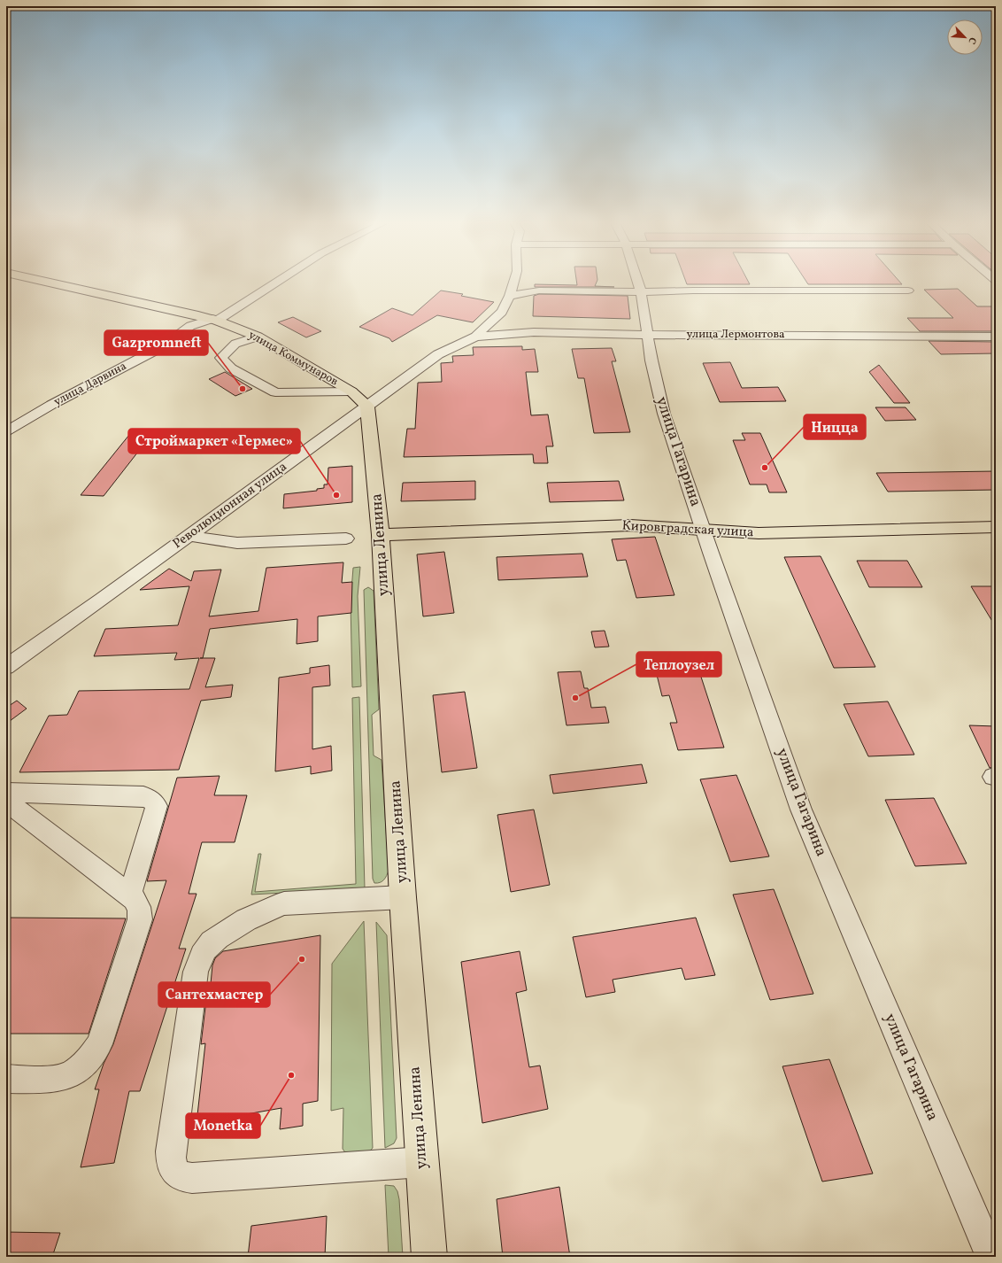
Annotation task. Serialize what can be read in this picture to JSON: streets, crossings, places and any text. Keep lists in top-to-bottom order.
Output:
{
  "streets": {
    "main road": ["улица Коммунаров", "Кировградская улица", "улица Ленина"],
    "street": [
      "улица Лермонтова",
      "улица Дарвина",
      "улица Гагарина",
      "Революционная улица"
    ]
  },
  "crossings": [
    ["улица Лермонтова", "улица Гагарина"],
    ["улица Лермонтова", "Революционная улица"],
    ["улица Коммунаров", "улица Дарвина"],
    ["улица Коммунаров", "Революционная улица"],
    ["улица Коммунаров", "улица Ленина"],
    ["улица Гагарина", "Кировградская улица"],
    ["Революционная улица", "улица Ленина"],
    ["Кировградская улица", "улица Ленина"]
  ],
  "places": [
    "Gazpromneft",
    "Ницца",
    "Строймаркет «Гермес»",
    "Теплоузел",
    "Сантехмастер",
    "Monetka"
  ],
  "north": "bottom right"
}
